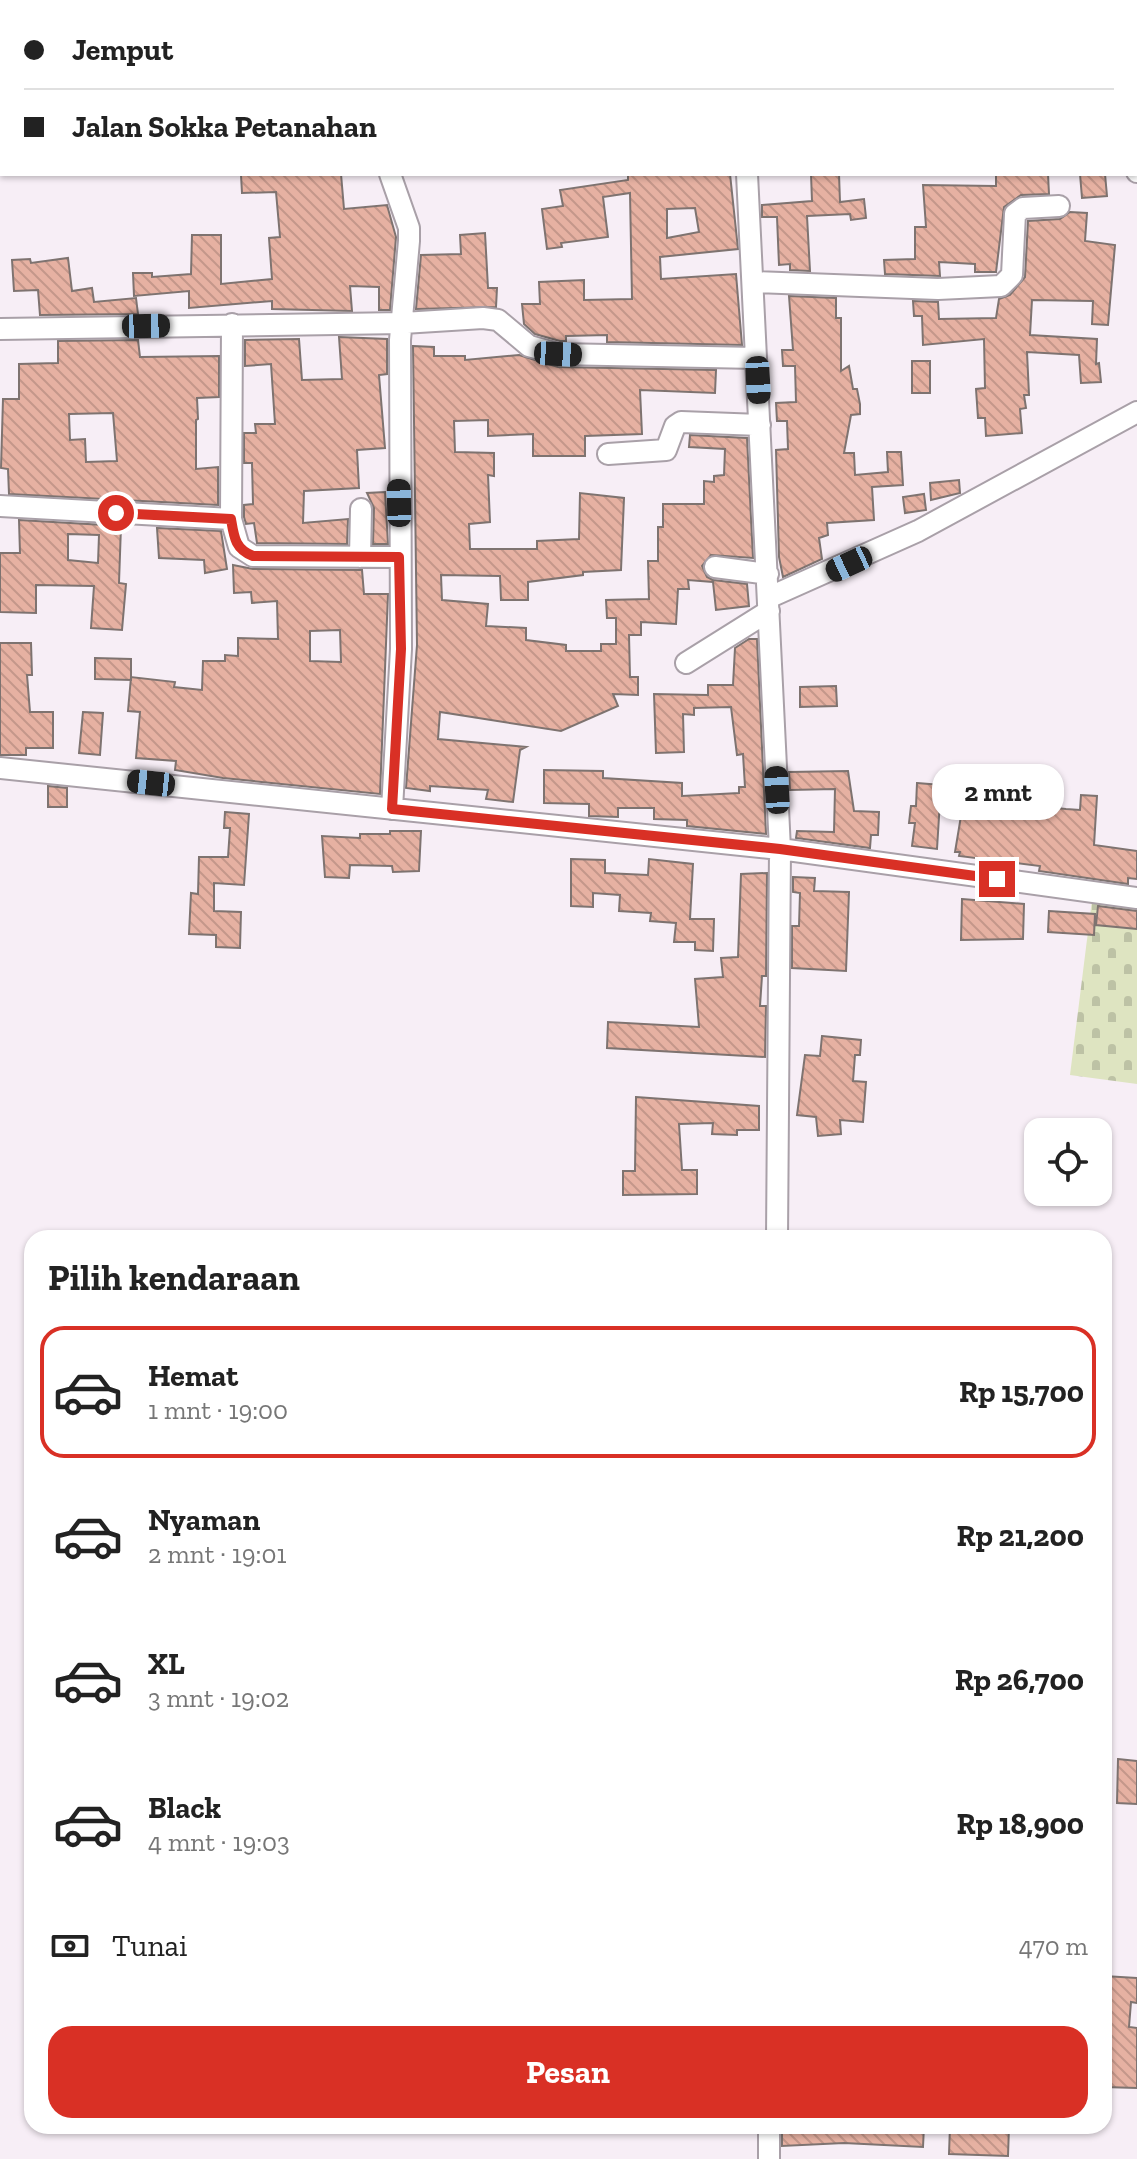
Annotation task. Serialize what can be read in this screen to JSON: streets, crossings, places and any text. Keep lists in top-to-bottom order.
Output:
{
  "page": {
    "banner": ["Jemput", "Jalan Sokka Petanahan"],
    "bubble": "2 mnt",
    "heading": "Pilih kendaraan",
    "list": [
      {
        "name": "Hemat",
        "note": "1 mnt · 19:00",
        "value": "Rp 15,700"
      },
      {
        "name": "Nyaman",
        "note": "2 mnt · 19:01",
        "value": "Rp 21,200"
      },
      {
        "name": "XL",
        "note": "3 mnt · 19:02",
        "value": "Rp 26,700"
      },
      {
        "name": "Black",
        "note": "4 mnt · 19:03",
        "value": "Rp 18,900"
      }
    ],
    "pay": ["Tunai", "470 m"],
    "buttons": "Pesan"
  }
}
